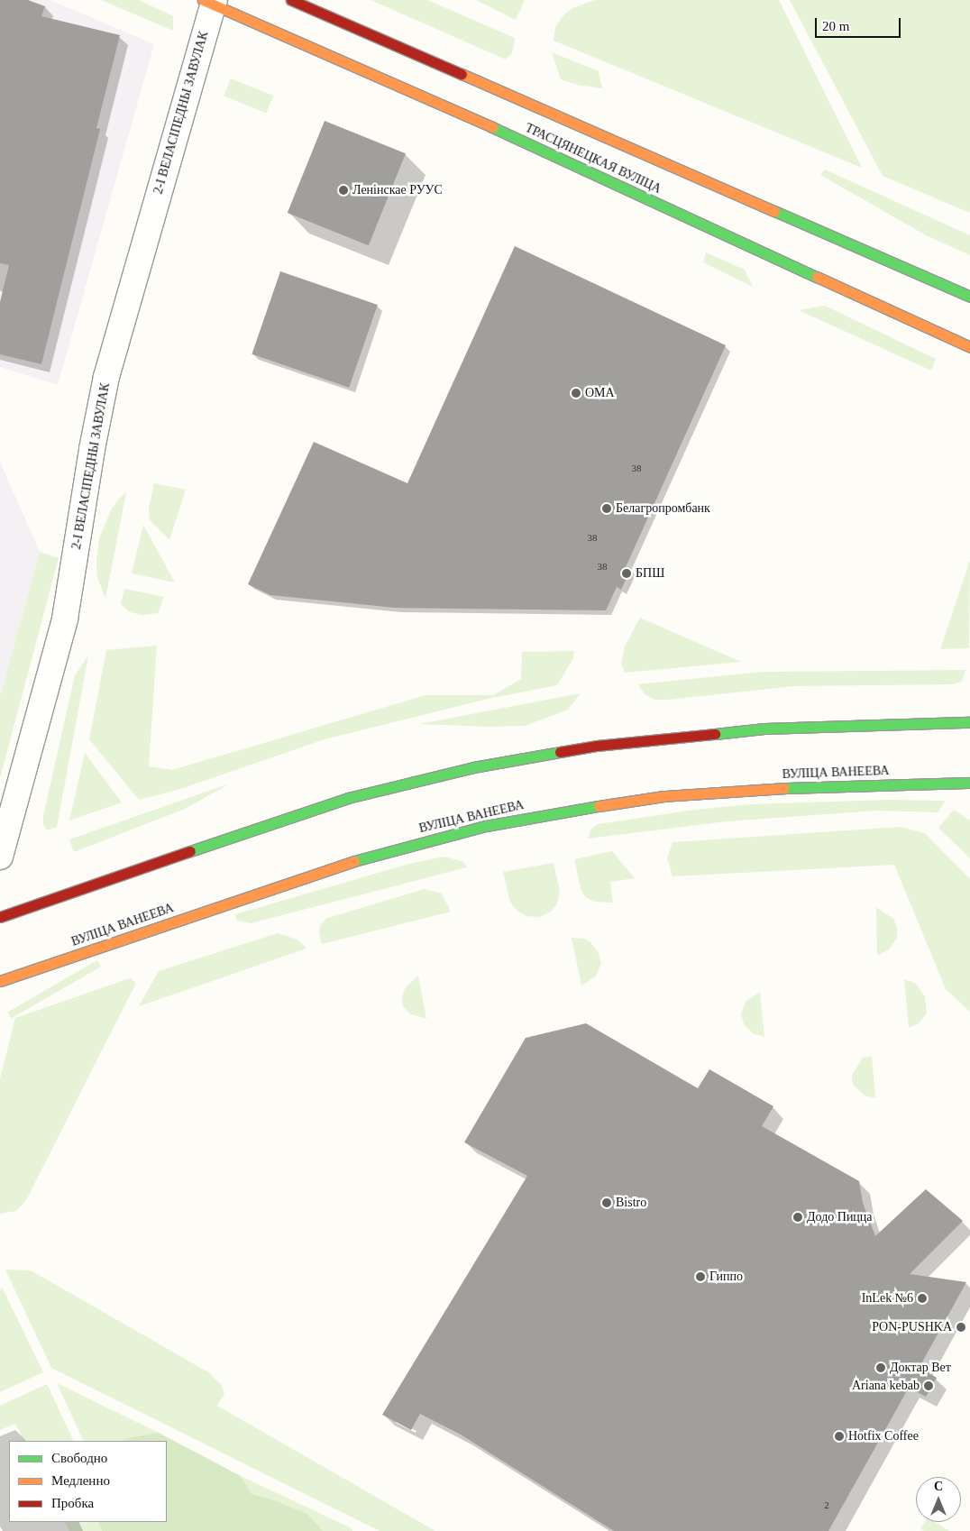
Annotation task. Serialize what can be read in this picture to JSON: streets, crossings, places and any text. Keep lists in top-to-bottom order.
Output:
{
  "streets": {
    "main road": ["ТРАСЦЯНЕЦКАЯ ВУЛІЦА", "ВУЛІЦА ВАНЕЕВА"],
    "street": ["2-І ВЕЛАСІПЕДНЫ ЗАВУЛАК"]
  },
  "crossings": [
    ["2-І ВЕЛАСІПЕДНЫ ЗАВУЛАК", "ТРАСЦЯНЕЦКАЯ ВУЛІЦА"]
  ],
  "places": [
    "Ленінскае РУУС",
    "ОМА",
    "Белагропромбанк",
    "БПШ",
    "Bistro",
    "Додо Пицца",
    "Гиппо",
    "InLek №6",
    "PON-PUSHKA",
    "Доктар Вет",
    "Ariana kebab",
    "Hotfix Coffee"
  ],
  "house_numbers": [
    "38",
    "38",
    "38",
    "2"
  ],
  "legend": ["Свободно", "Медленно", "Пробка"],
  "scale_bar": "20 m",
  "north": "top"
}
